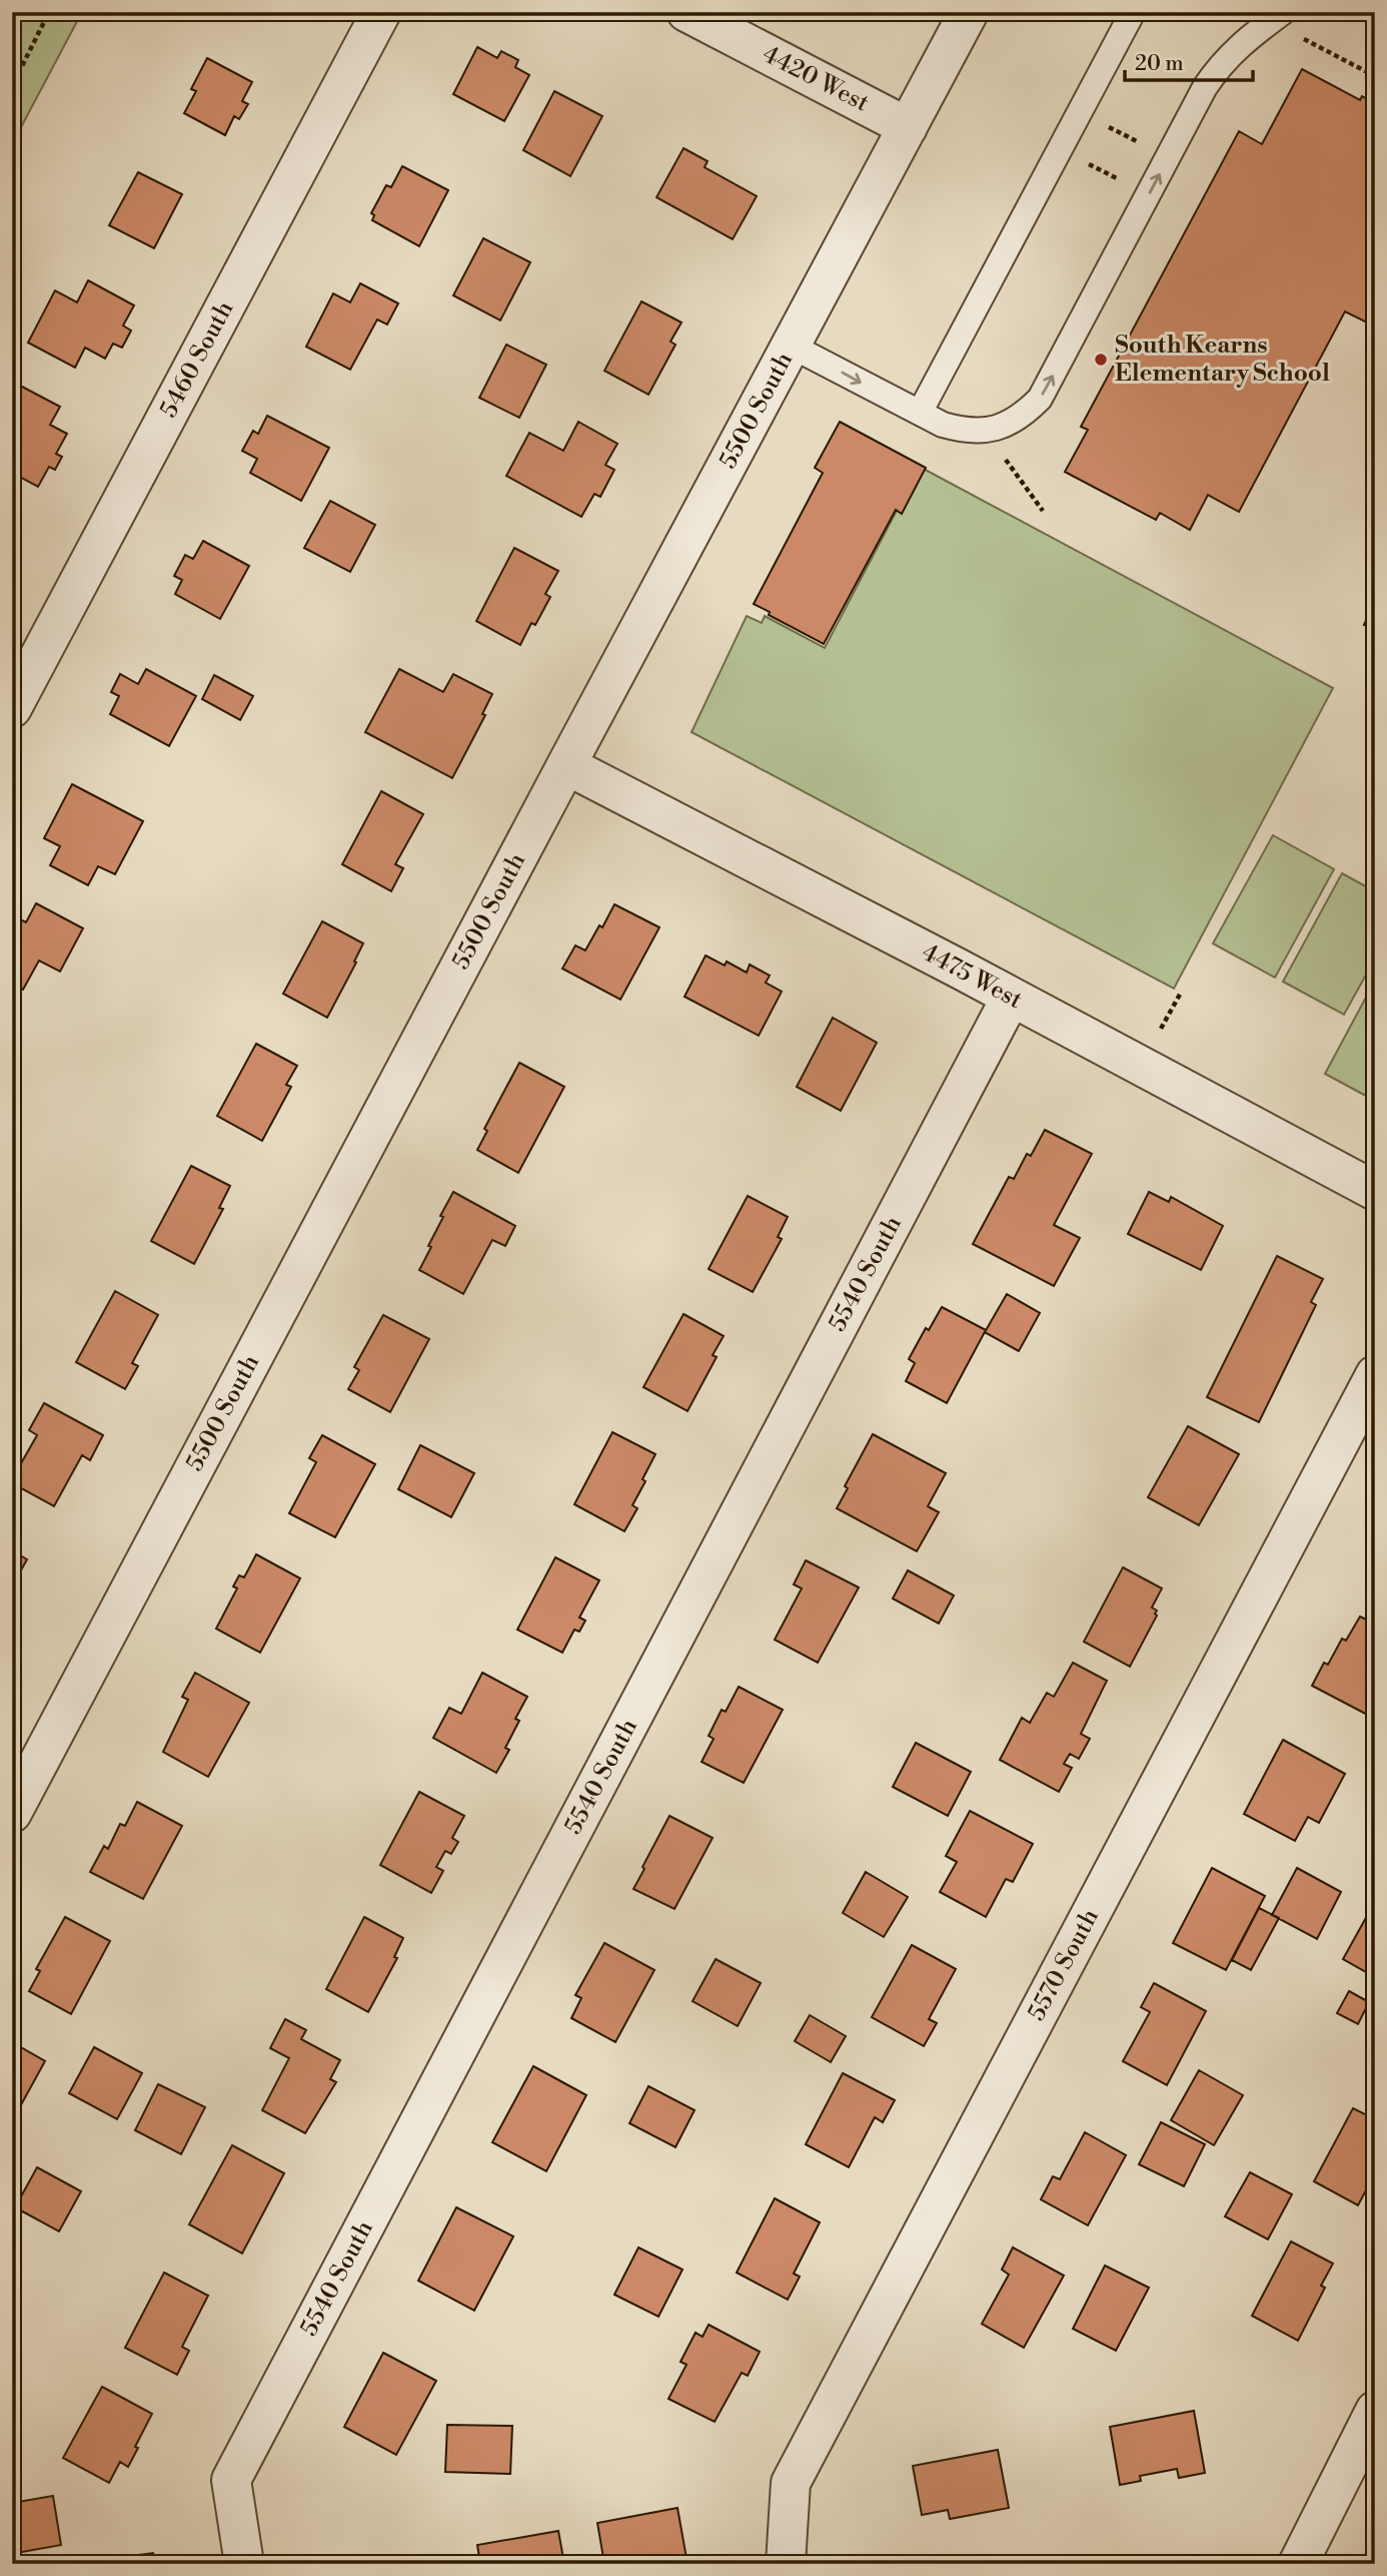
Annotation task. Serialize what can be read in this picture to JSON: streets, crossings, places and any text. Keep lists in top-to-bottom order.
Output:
{
  "streets": {
    "street": [
      "4420 West",
      "5460 South",
      "5500 South",
      "4475 West",
      "5540 South",
      "5570 South"
    ]
  },
  "crossings": [
    ["4420 West", "5500 South"],
    ["5500 South", "4475 West"],
    ["4475 West", "5540 South"]
  ],
  "places": ["South Kearns Elementary School"],
  "scale_bar": "20 m"
}
